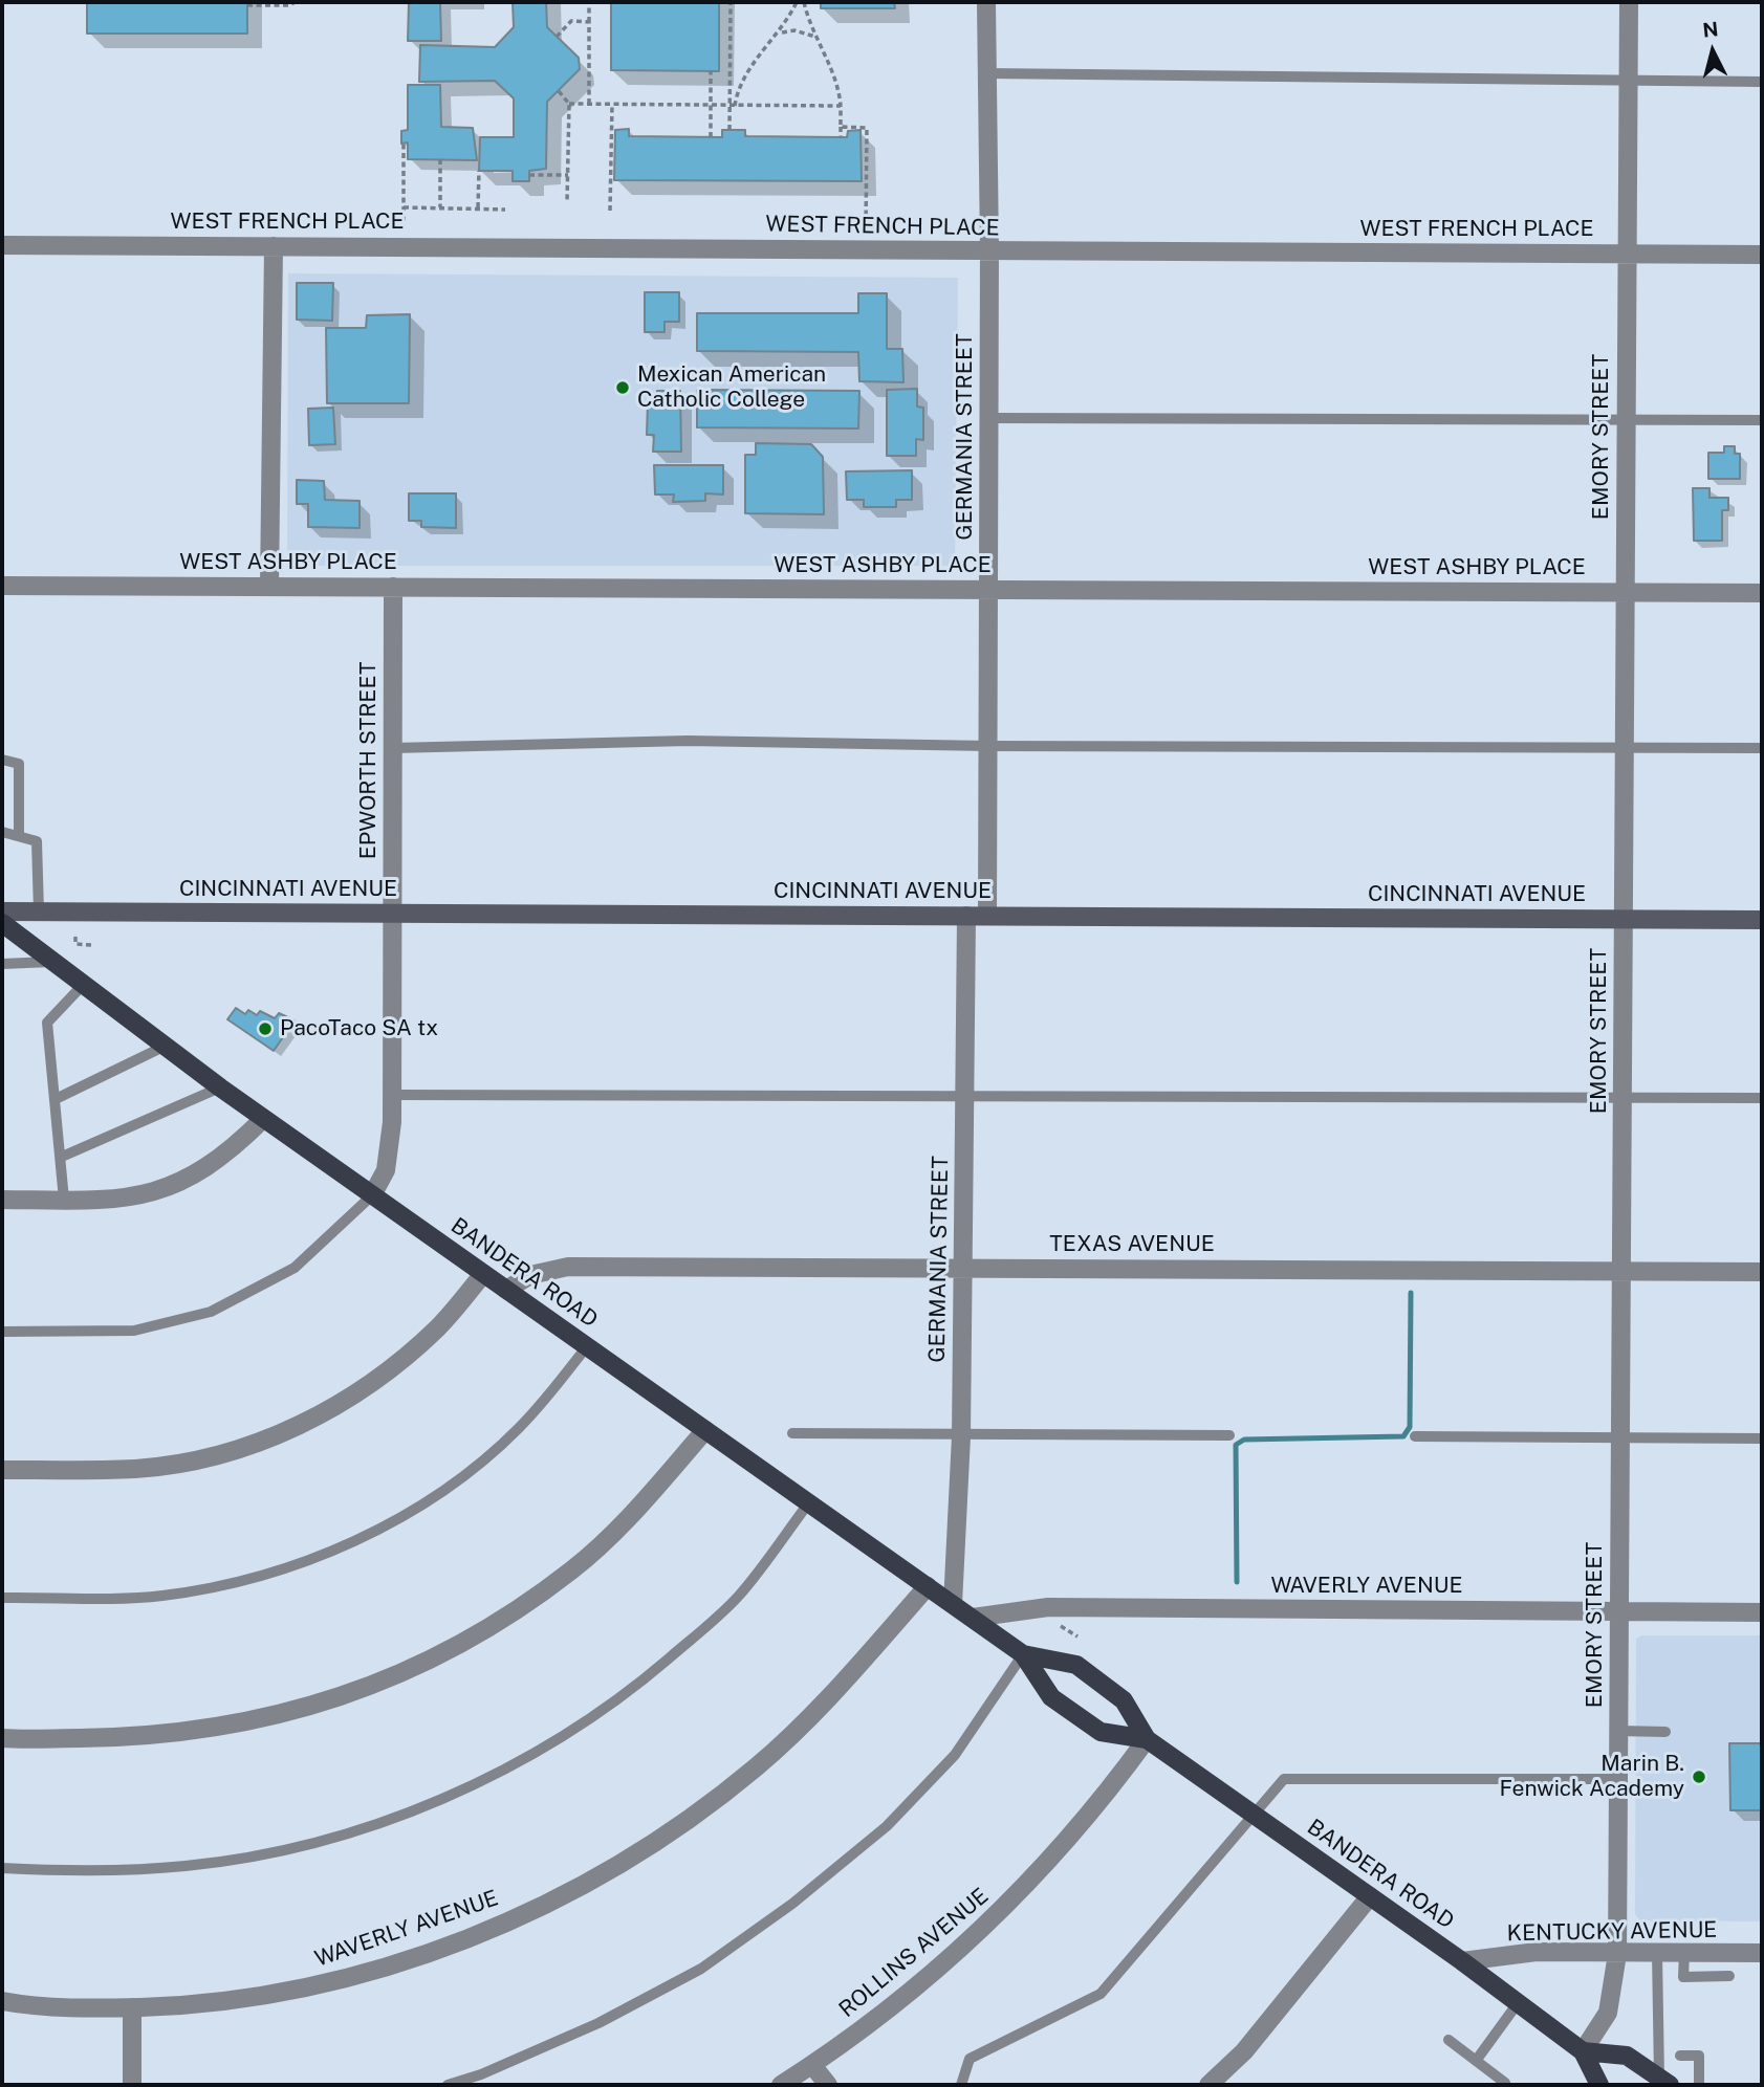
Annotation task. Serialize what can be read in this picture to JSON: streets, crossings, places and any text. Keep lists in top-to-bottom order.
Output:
{
  "streets": {
    "main road": ["BANDERA ROAD"],
    "street": [
      "WEST FRENCH PLACE",
      "GERMANIA STREET",
      "EMORY STREET",
      "WEST ASHBY PLACE",
      "EPWORTH STREET",
      "CINCINNATI AVENUE",
      "TEXAS AVENUE",
      "WAVERLY AVENUE",
      "KENTUCKY AVENUE",
      "ROLLINS AVENUE"
    ]
  },
  "crossings": [
    ["WEST FRENCH PLACE", "GERMANIA STREET"],
    ["WEST FRENCH PLACE", "EMORY STREET"],
    ["GERMANIA STREET", "WEST ASHBY PLACE"],
    ["GERMANIA STREET", "CINCINNATI AVENUE"],
    ["GERMANIA STREET", "TEXAS AVENUE"],
    ["GERMANIA STREET", "BANDERA ROAD"],
    ["EMORY STREET", "WEST ASHBY PLACE"],
    ["EMORY STREET", "CINCINNATI AVENUE"],
    ["EMORY STREET", "TEXAS AVENUE"],
    ["EMORY STREET", "BANDERA ROAD"],
    ["EMORY STREET", "WAVERLY AVENUE"],
    ["EMORY STREET", "KENTUCKY AVENUE"],
    ["WEST ASHBY PLACE", "EPWORTH STREET"],
    ["EPWORTH STREET", "CINCINNATI AVENUE"],
    ["EPWORTH STREET", "BANDERA ROAD"],
    ["TEXAS AVENUE", "BANDERA ROAD"],
    ["BANDERA ROAD", "WAVERLY AVENUE"],
    ["BANDERA ROAD", "KENTUCKY AVENUE"],
    ["BANDERA ROAD", "ROLLINS AVENUE"]
  ],
  "places": ["Mexican American Catholic College", "PacoTaco SA tx", "Marin B. Fenwick Academy"],
  "north": "top"
}
